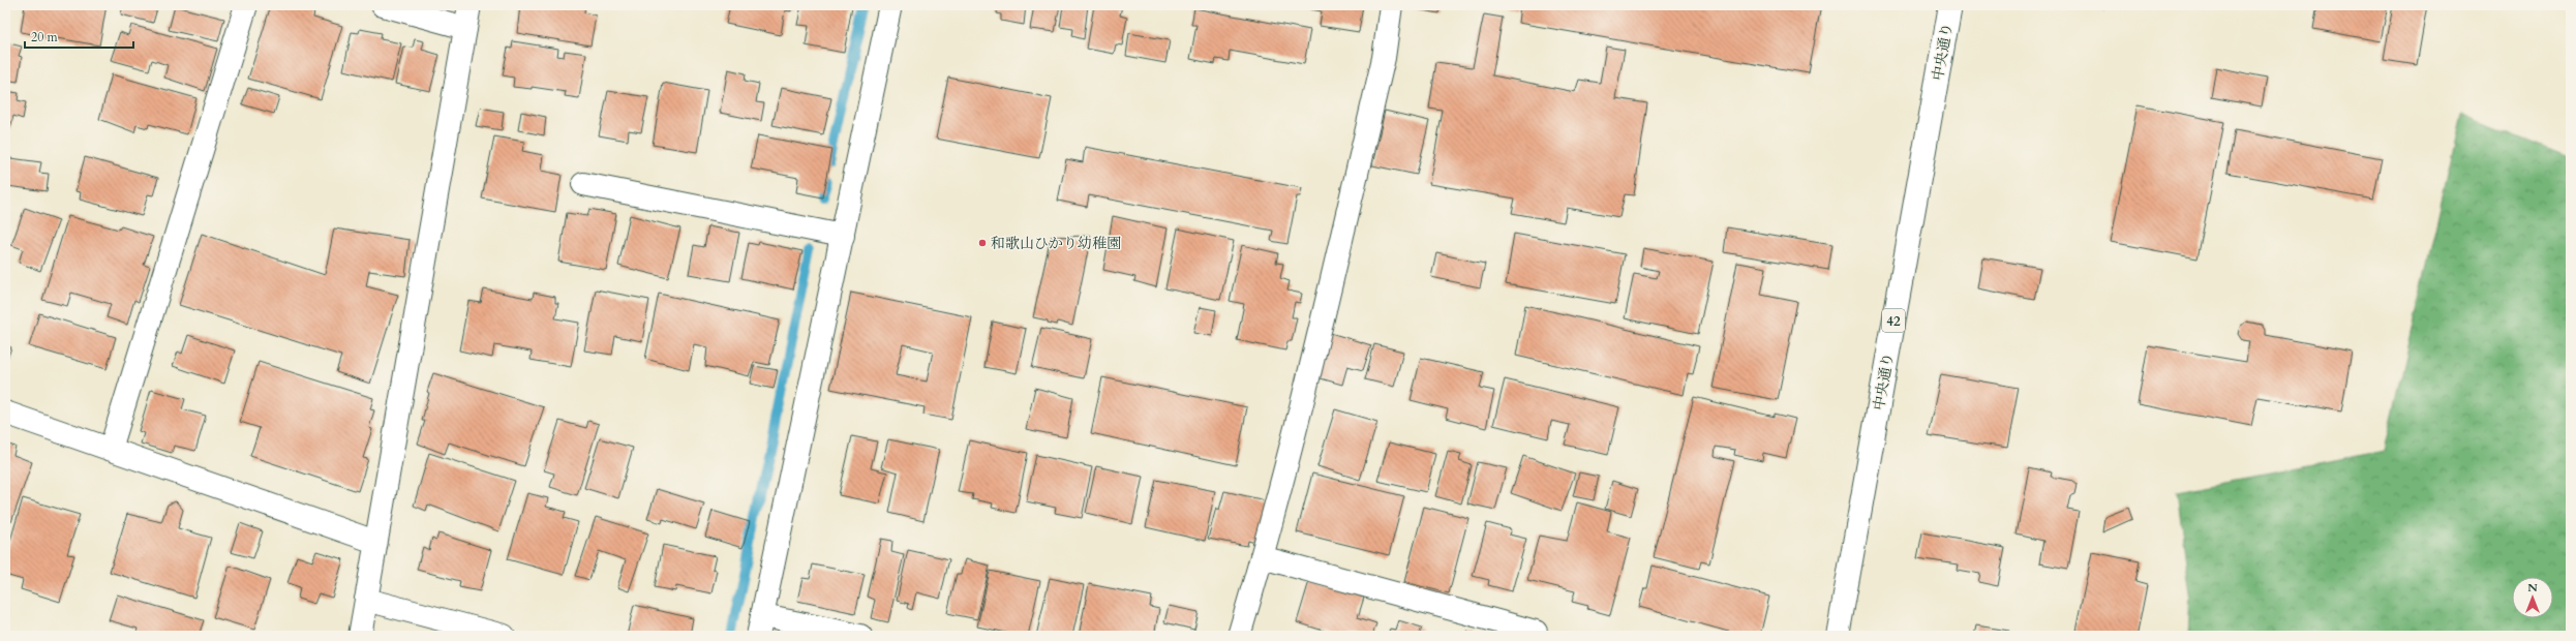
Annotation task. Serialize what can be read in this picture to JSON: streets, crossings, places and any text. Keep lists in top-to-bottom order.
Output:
{
  "streets": {
    "main road": ["中央通り", "42"]
  },
  "places": ["和歌山ひかり幼稚園"],
  "scale_bar": "20 m",
  "north": "top"
}
